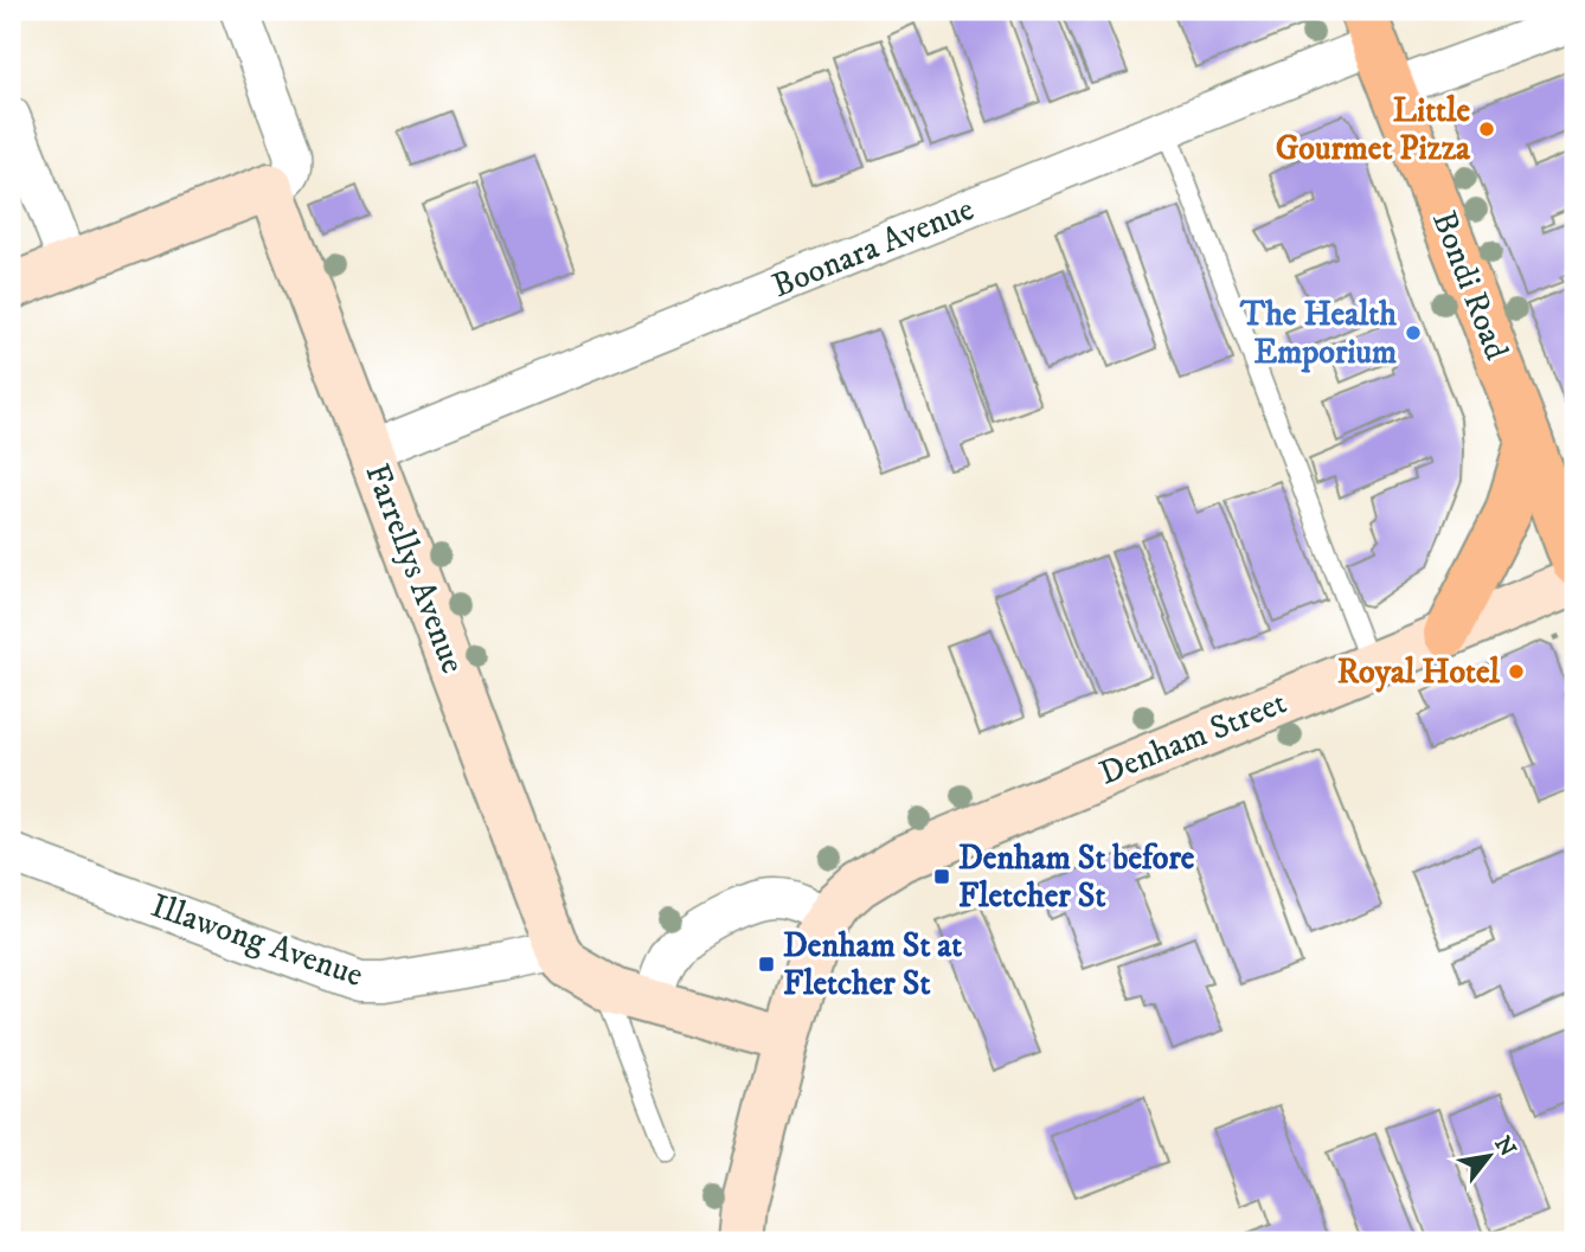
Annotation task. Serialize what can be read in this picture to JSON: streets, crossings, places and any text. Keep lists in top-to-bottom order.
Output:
{
  "streets": {
    "main road": ["Bondi Road"],
    "street": [
      "Boonara Avenue",
      "Farrellys Avenue",
      "Denham Street",
      "Illawong Avenue"
    ]
  },
  "crossings": [
    ["Boonara Avenue", "Bondi Road"],
    ["Boonara Avenue", "Farrellys Avenue"],
    ["Farrellys Avenue", "Illawong Avenue"]
  ],
  "places": {
    "other": ["Little Gourmet Pizza", "The Health Emporium", "Royal Hotel"],
    "transit": ["Denham St before Fletcher St", "Denham St at Fletcher St"]
  },
  "north": "top right"
}
